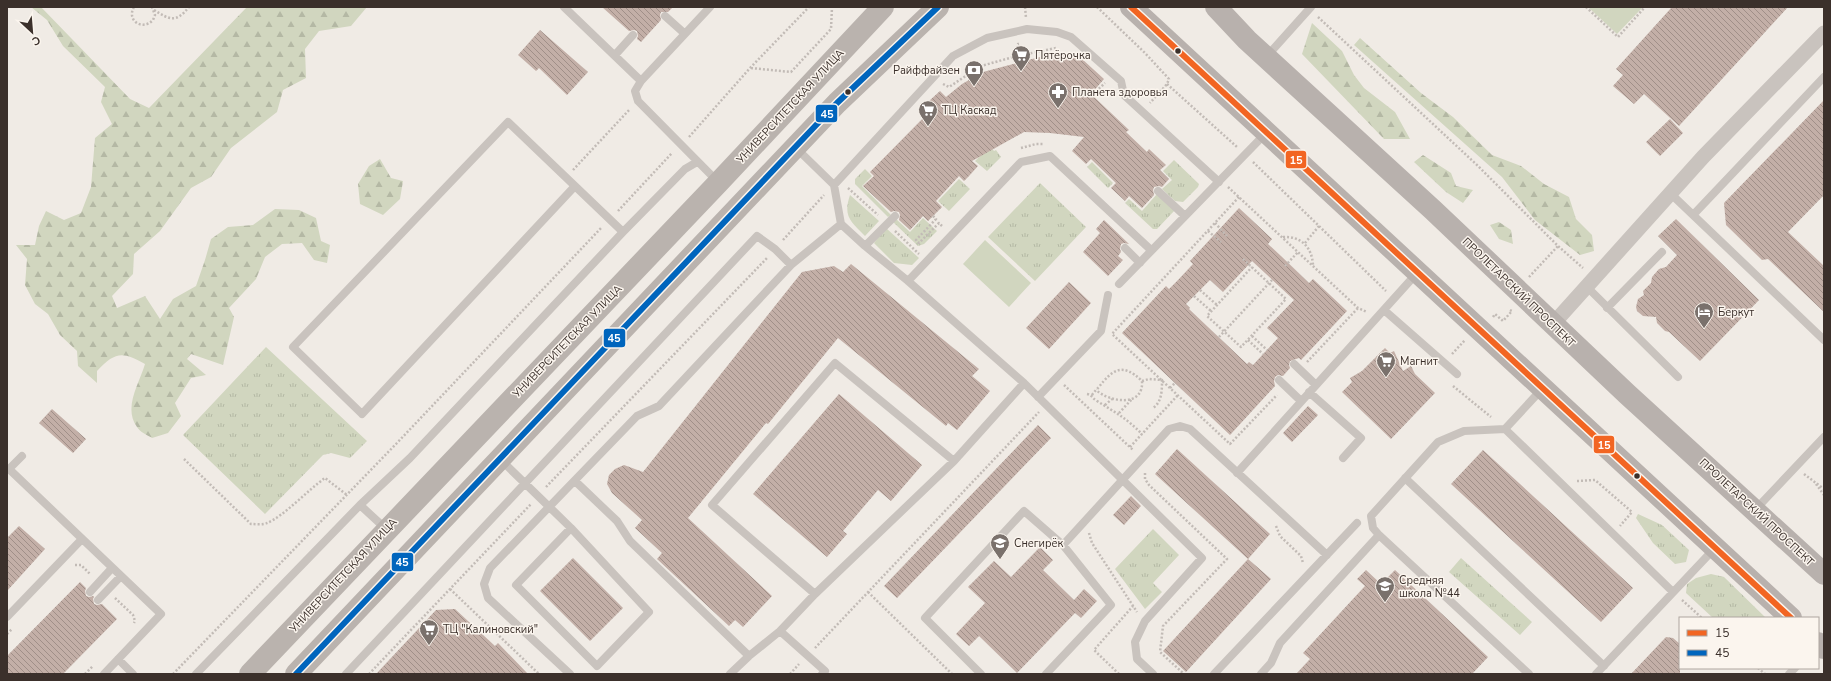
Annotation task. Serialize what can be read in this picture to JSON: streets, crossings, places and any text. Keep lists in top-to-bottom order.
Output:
{
  "streets": {
    "main road": ["УНИВЕРСИТЕТСКАЯ УЛИЦА", "ПРОЛЕТАРСКИЙ ПРОСПЕКТ"]
  },
  "places": {
    "supermarket": [
      "Пятёрочка",
      "ТЦ Каскад",
      "Магнит",
      "ТЦ \"Калиновский\""
    ],
    "bank": ["Райффайзен"],
    "pharmacy": ["Планета здоровья"],
    "hotel": ["Беркут"],
    "school or university": ["Снегирёк", "Средняя школа №44"]
  },
  "lines": ["transit line 15", "transit line 45"],
  "legend": ["15", "45"],
  "north": "bottom right"
}
